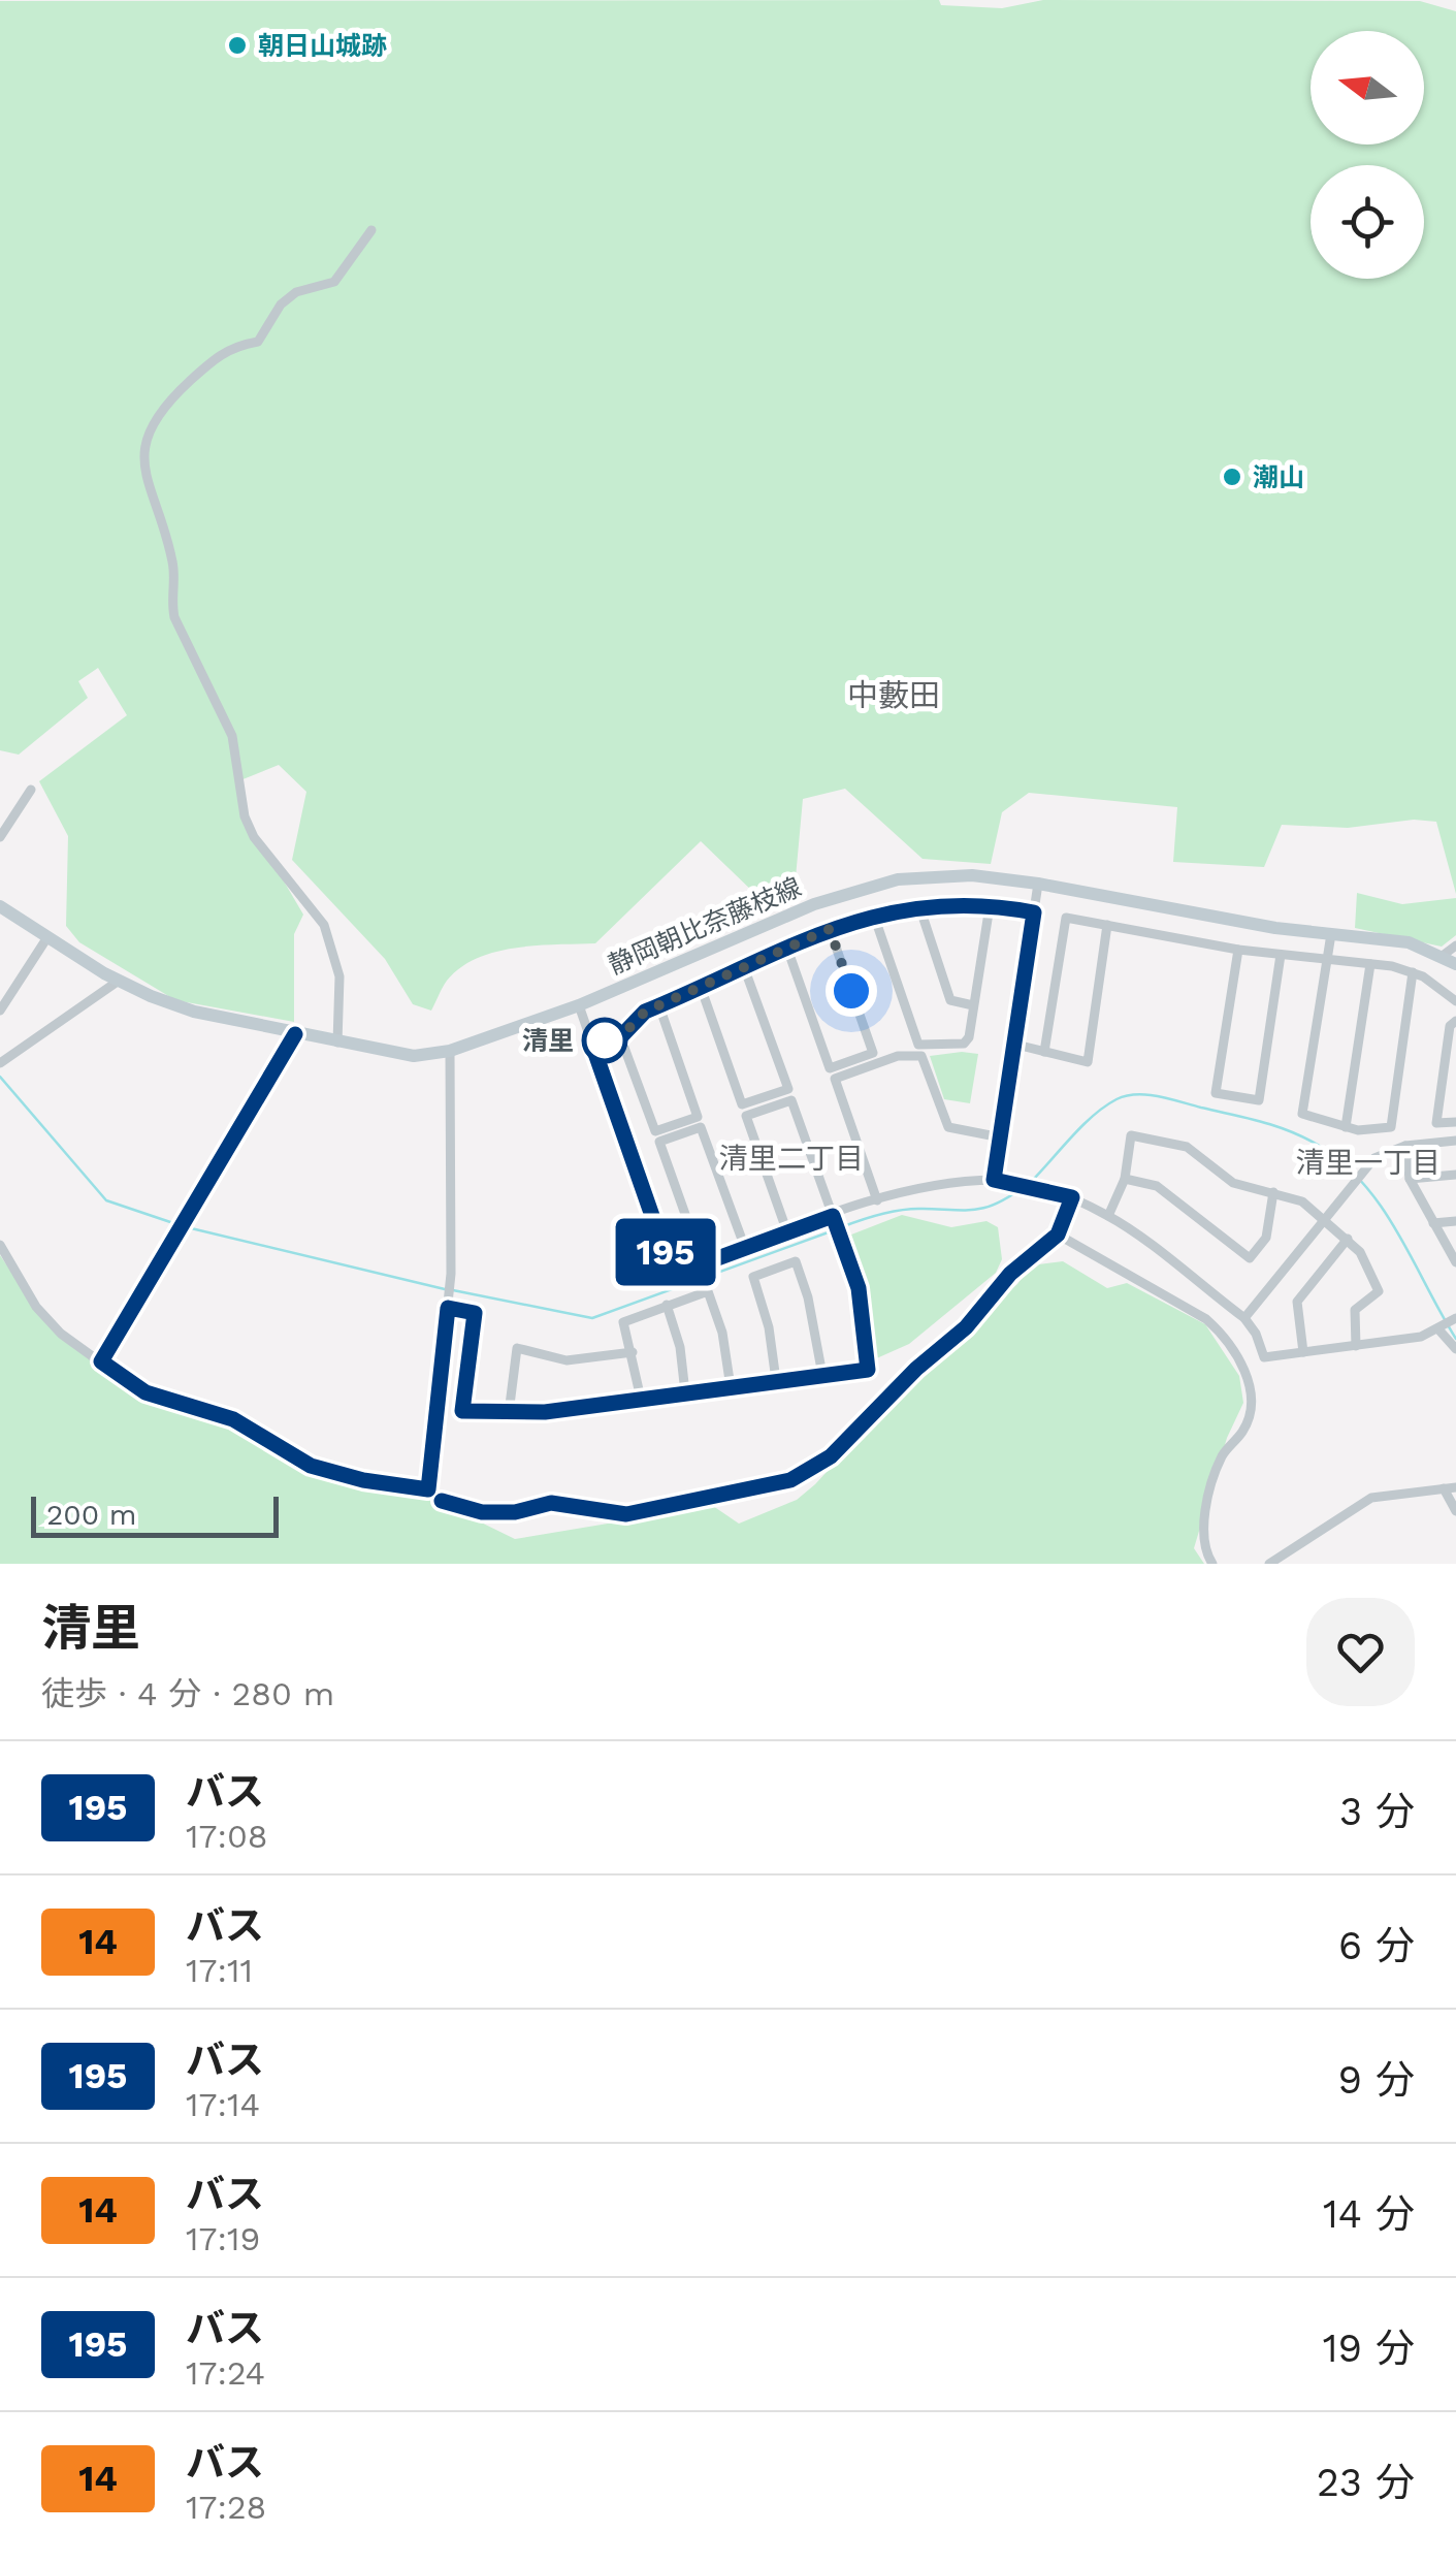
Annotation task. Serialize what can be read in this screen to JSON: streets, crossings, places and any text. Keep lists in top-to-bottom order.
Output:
{
  "streets": {
    "main road": ["静岡朝比奈藤枝線"]
  },
  "districts": ["中藪田", "清里二丁目", "清里一丁目"],
  "places": ["朝日山城跡", "潮山", "清里"],
  "lines": ["bus line 195"],
  "scale_bar": "200 m",
  "north": "left",
  "page": {
    "on_map": "195",
    "scale": "200 m",
    "heading": ["清里", "徒歩 · 4 分 · 280 m"],
    "list": [
      {
        "mark": "195",
        "name": "バス",
        "note": "17:08",
        "value": "3 分"
      },
      {
        "mark": "14",
        "name": "バス",
        "note": "17:11",
        "value": "6 分"
      },
      {
        "mark": "195",
        "name": "バス",
        "note": "17:14",
        "value": "9 分"
      },
      {
        "mark": "14",
        "name": "バス",
        "note": "17:19",
        "value": "14 分"
      },
      {
        "mark": "195",
        "name": "バス",
        "note": "17:24",
        "value": "19 分"
      },
      {
        "mark": "14",
        "name": "バス",
        "note": "17:28",
        "value": "23 分"
      }
    ]
  }
}
